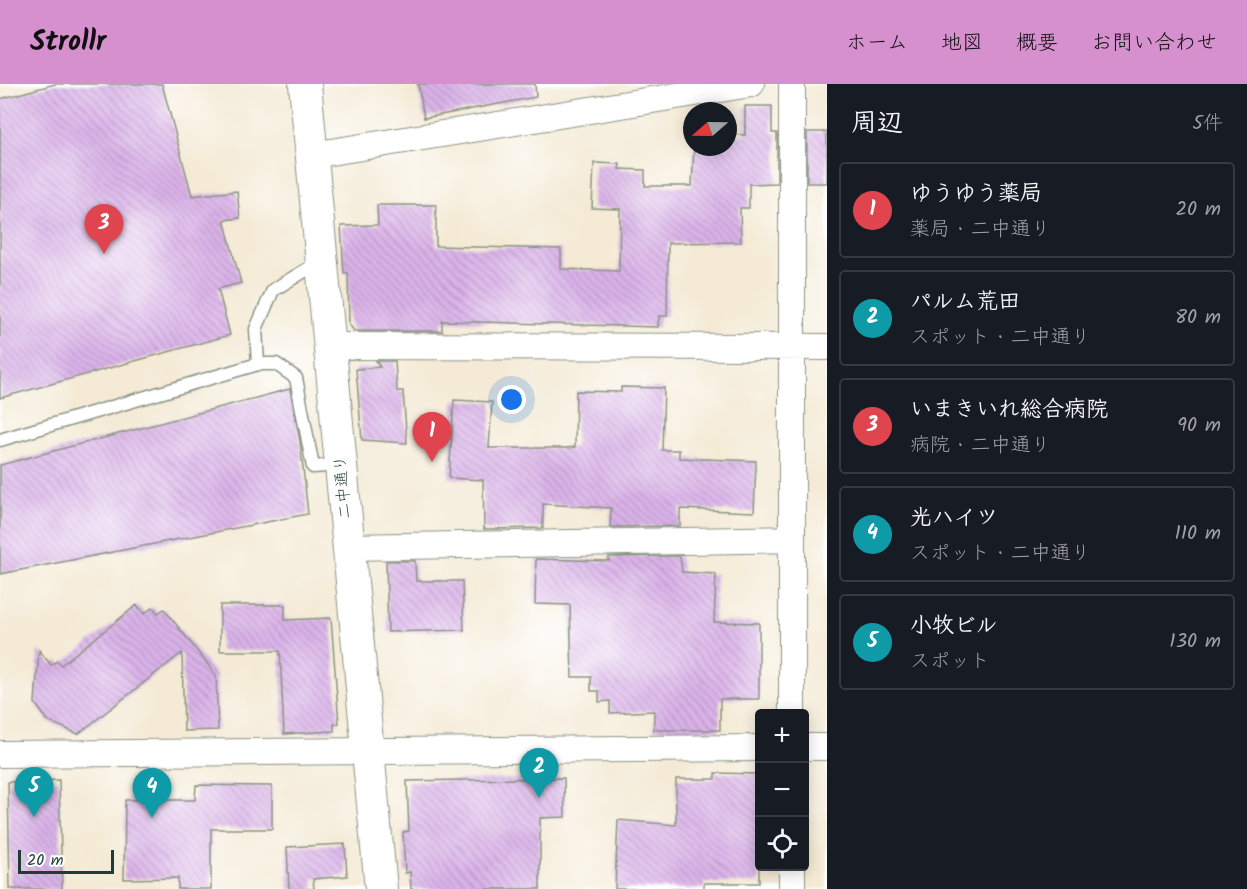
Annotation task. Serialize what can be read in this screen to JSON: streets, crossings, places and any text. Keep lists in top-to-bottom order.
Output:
{
  "streets": {
    "street": ["二中通り"]
  },
  "scale_bar": "20 m",
  "north": "left",
  "page": {
    "header": "Strollr",
    "nav": [
      "ホーム",
      "地図",
      "概要",
      "お問い合わせ"
    ],
    "heading": ["周辺", "5件"],
    "list": [
      {
        "mark": "1",
        "name": "ゆうゆう薬局",
        "note": "薬局 · 二中通り",
        "value": "20 m"
      },
      {
        "mark": "2",
        "name": "パルム荒田",
        "note": "スポット · 二中通り",
        "value": "80 m"
      },
      {
        "mark": "3",
        "name": "いまきいれ総合病院",
        "note": "病院 · 二中通り",
        "value": "90 m"
      },
      {
        "mark": "4",
        "name": "光ハイツ",
        "note": "スポット · 二中通り",
        "value": "110 m"
      },
      {
        "mark": "5",
        "name": "小牧ビル",
        "note": "スポット",
        "value": "130 m"
      }
    ],
    "pins": [
      "3",
      "1",
      "2",
      "5",
      "4"
    ],
    "map_buttons": ["+", "−"],
    "scale": "20 m"
  }
}
